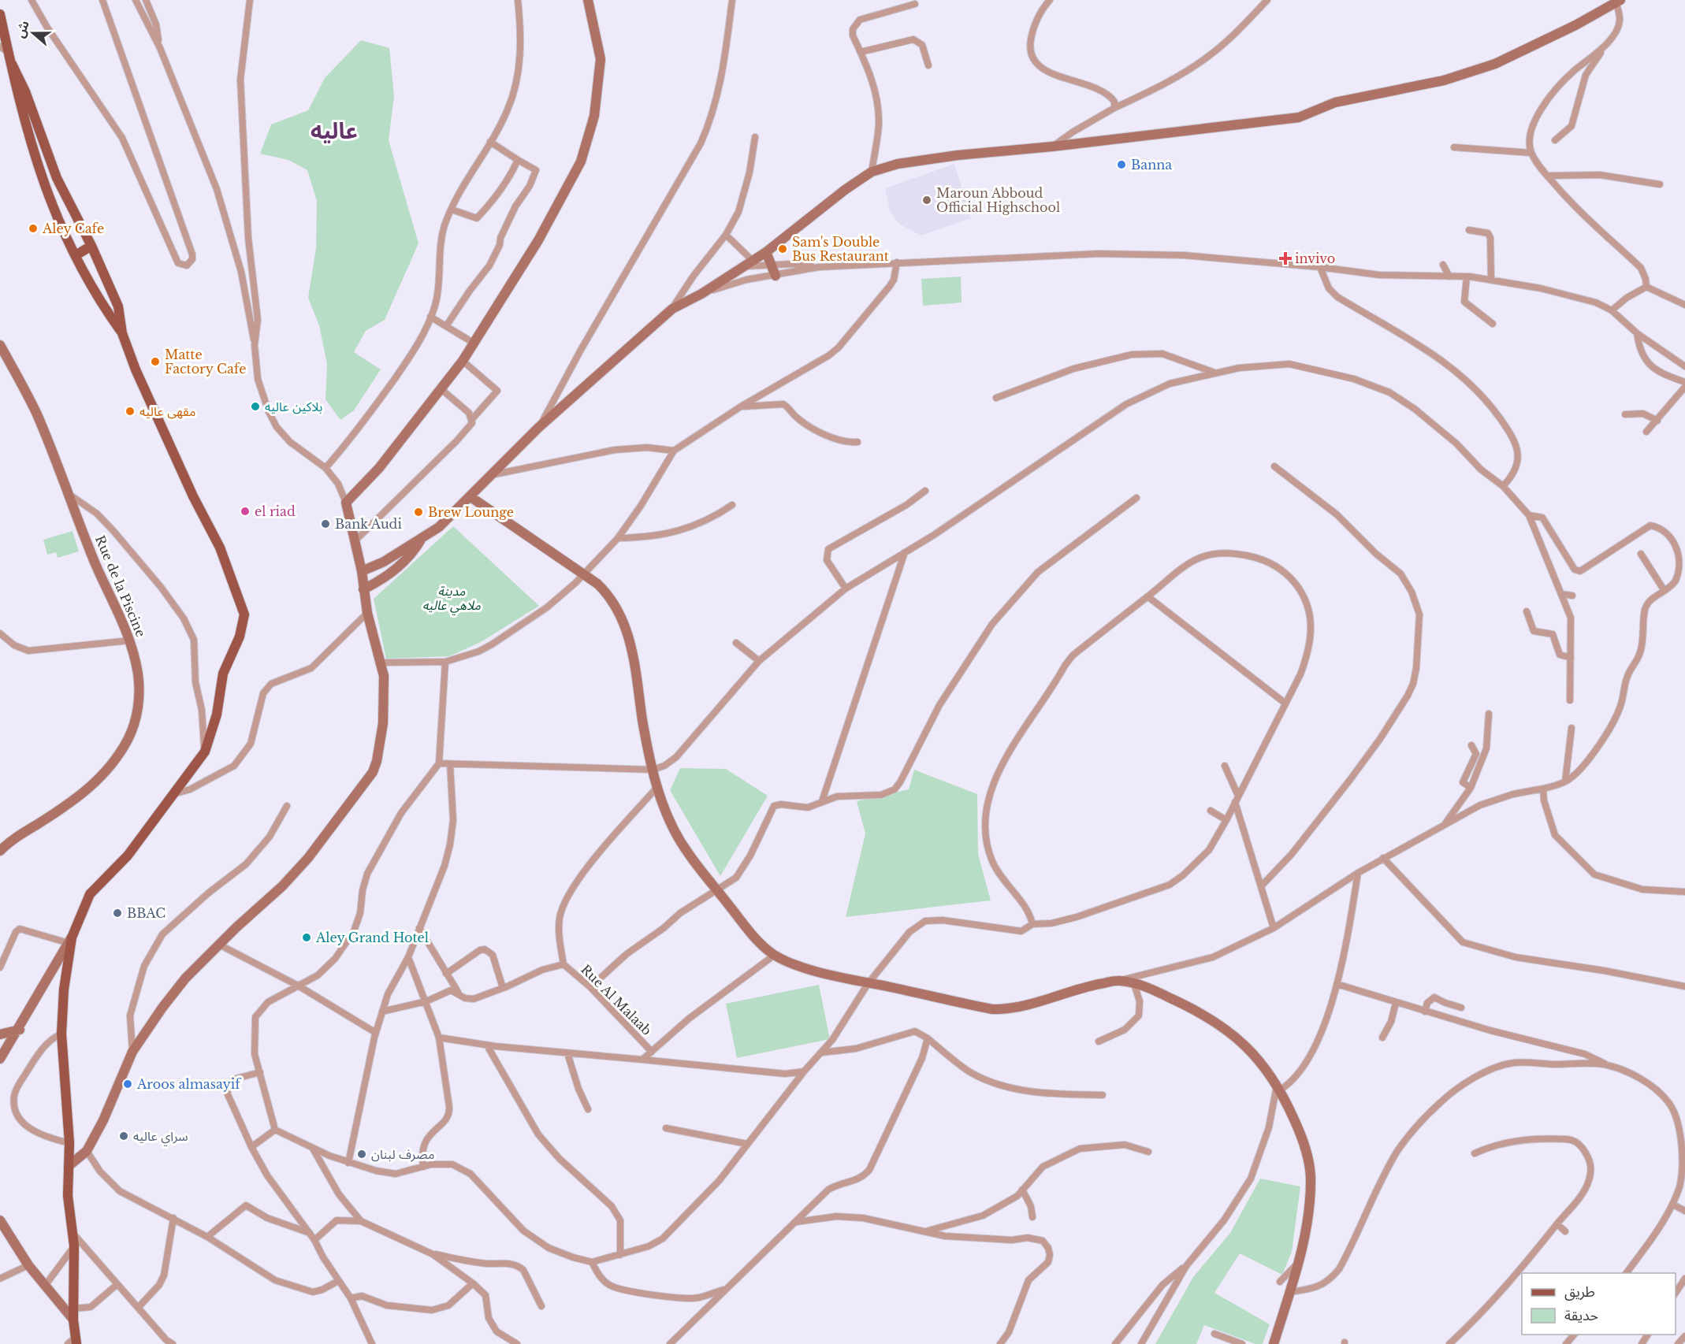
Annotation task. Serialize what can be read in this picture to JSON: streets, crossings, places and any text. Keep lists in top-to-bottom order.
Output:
{
  "streets": {
    "main road": ["Rue de la Piscine"],
    "street": ["Rue Al Malaab"]
  },
  "districts": ["عاليه"],
  "parks": ["مدينة ملاهي عاليه"],
  "places": {
    "other": [
      "Banna",
      "Maroun Abboud Official Highschool",
      "Aley Cafe",
      "Sam's Double Bus Restaurant",
      "Matte Factory Cafe",
      "بلاكين عاليه",
      "مقهى عاليه",
      "el riad",
      "Brew Lounge",
      "Bank Audi",
      "BBAC",
      "Aley Grand Hotel",
      "Aroos almasayif",
      "سراي عاليه",
      "مصرف لبنان"
    ],
    "health": ["invivo"]
  },
  "legend": ["طريق", "حديقة"],
  "north": "left"
}
